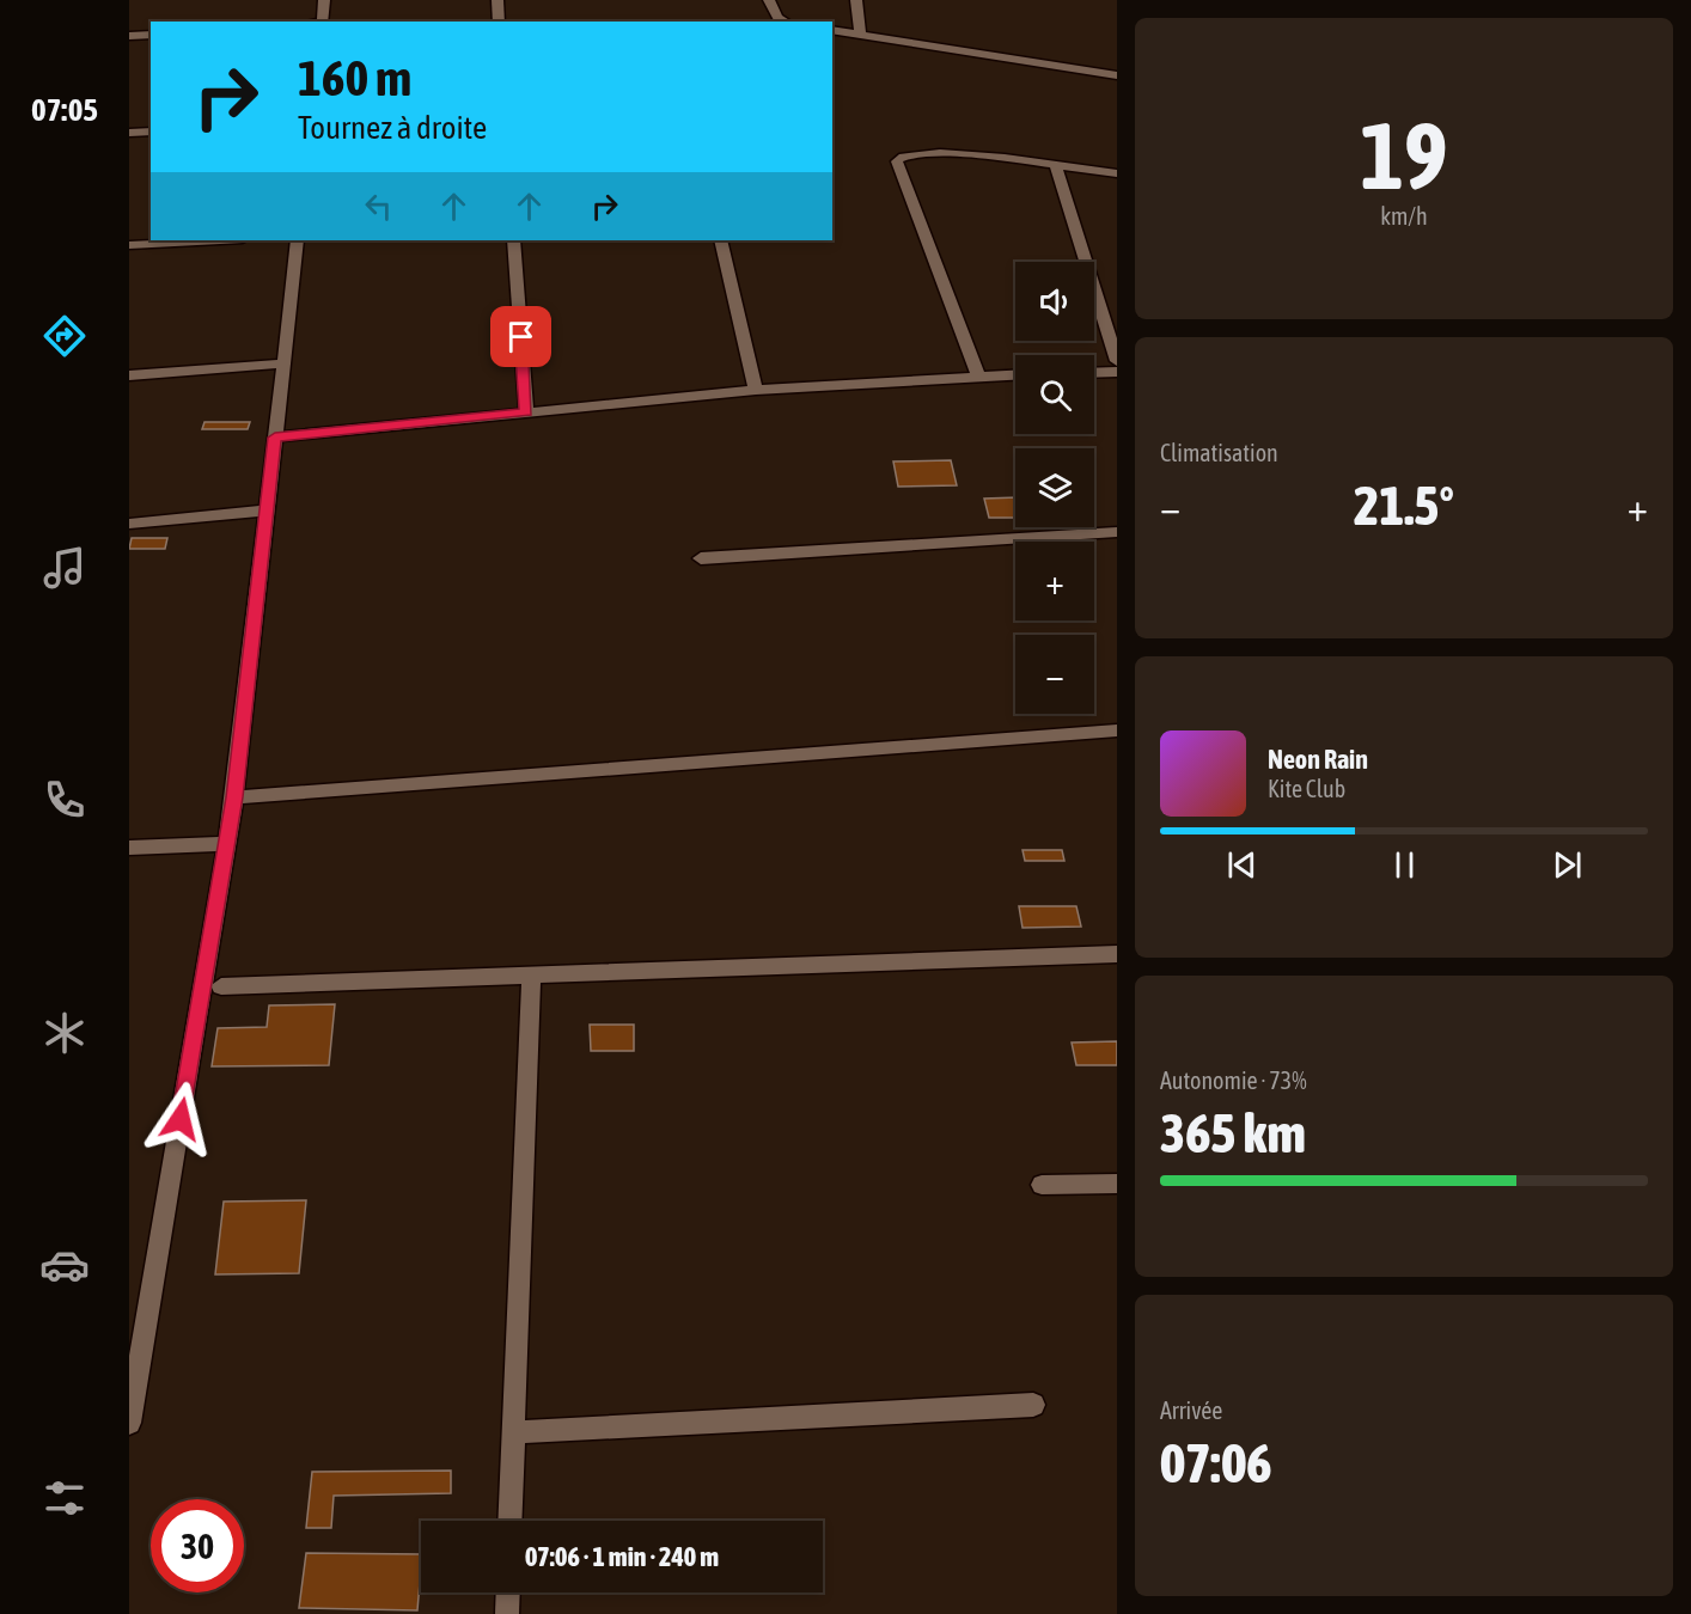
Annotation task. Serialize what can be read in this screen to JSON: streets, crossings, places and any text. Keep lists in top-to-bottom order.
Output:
{
  "page": {
    "tabs": "07:05",
    "tile": [
      ["19", "km/h"],
      "Climatisation",
      ["Autonomie · 73%", "365 km"],
      ["Arrivée", "07:06"]
    ],
    "turn": ["160 m", "Tournez à droite"],
    "map_buttons": ["+", "−"],
    "heat": ["−", "21.5°", "+"],
    "song": ["Neon Rain", "Kite Club"],
    "limit": "30",
    "trip": "07:06 · 1 min · 240 m"
  }
}
